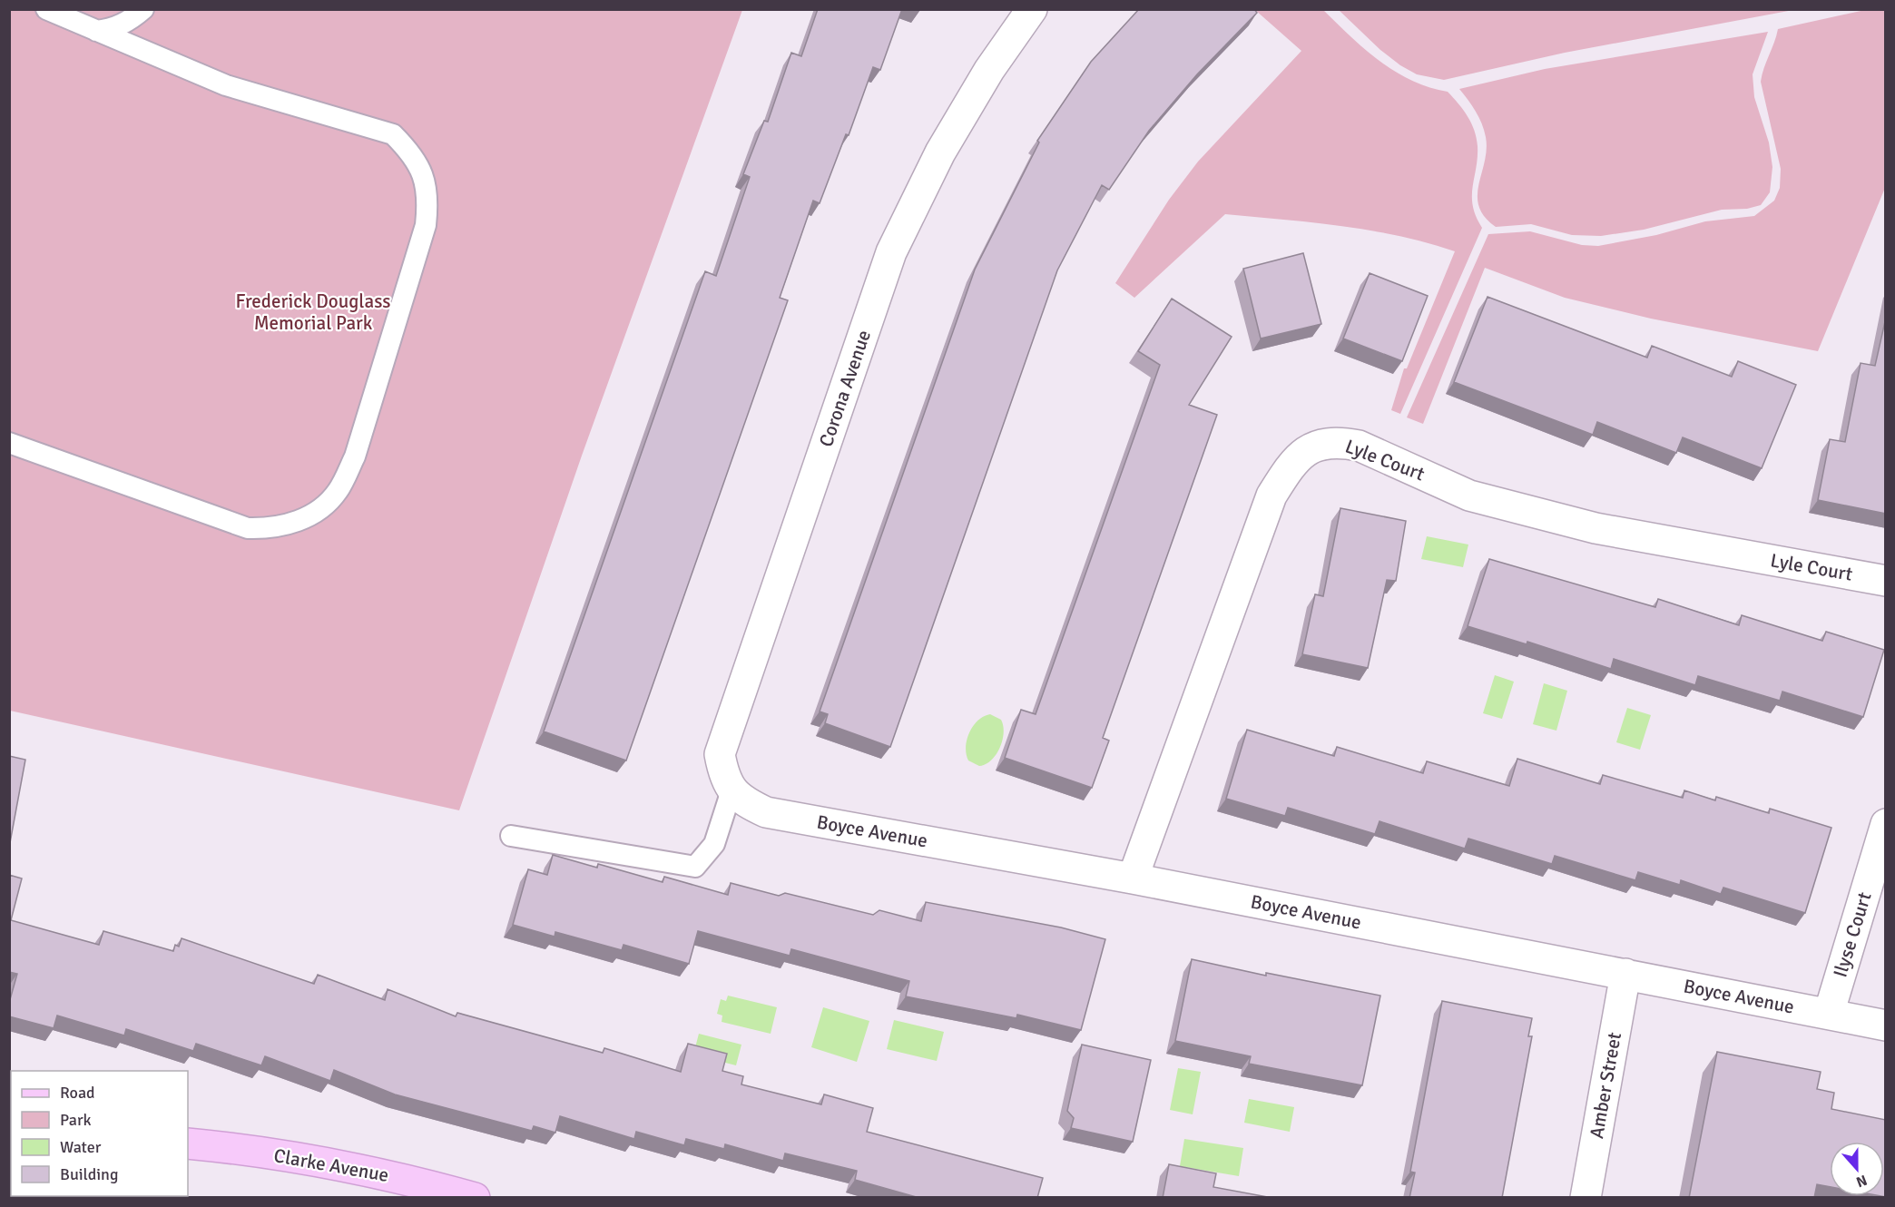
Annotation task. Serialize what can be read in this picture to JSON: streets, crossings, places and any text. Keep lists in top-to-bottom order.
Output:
{
  "streets": {
    "street": [
      "Corona Avenue",
      "Lyle Court",
      "Boyce Avenue",
      "Ilyse Court",
      "Amber Street",
      "Clarke Avenue"
    ]
  },
  "crossings": [
    ["Corona Avenue", "Boyce Avenue"],
    ["Lyle Court", "Boyce Avenue"],
    ["Boyce Avenue", "Ilyse Court"],
    ["Boyce Avenue", "Amber Street"]
  ],
  "parks": ["Frederick Douglass Memorial Park"],
  "legend": [
    "Road",
    "Park",
    "Water",
    "Building"
  ],
  "north": "bottom"
}
